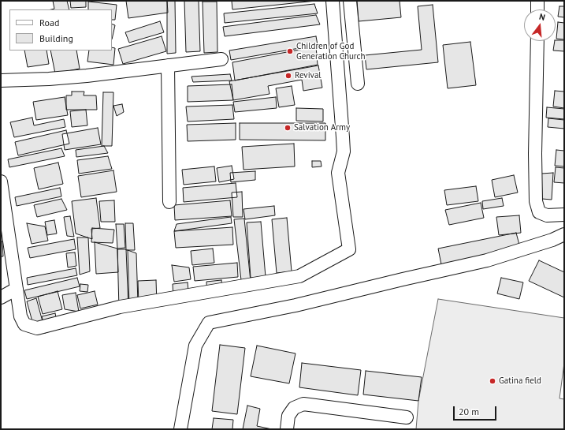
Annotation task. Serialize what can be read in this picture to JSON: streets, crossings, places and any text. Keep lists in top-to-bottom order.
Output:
{
  "places": [
    "Children of God Generation Church",
    "Revival",
    "Salvation Army",
    "Gatina field"
  ],
  "legend": ["Road", "Building"],
  "scale_bar": "20 m",
  "north": "top"
}
